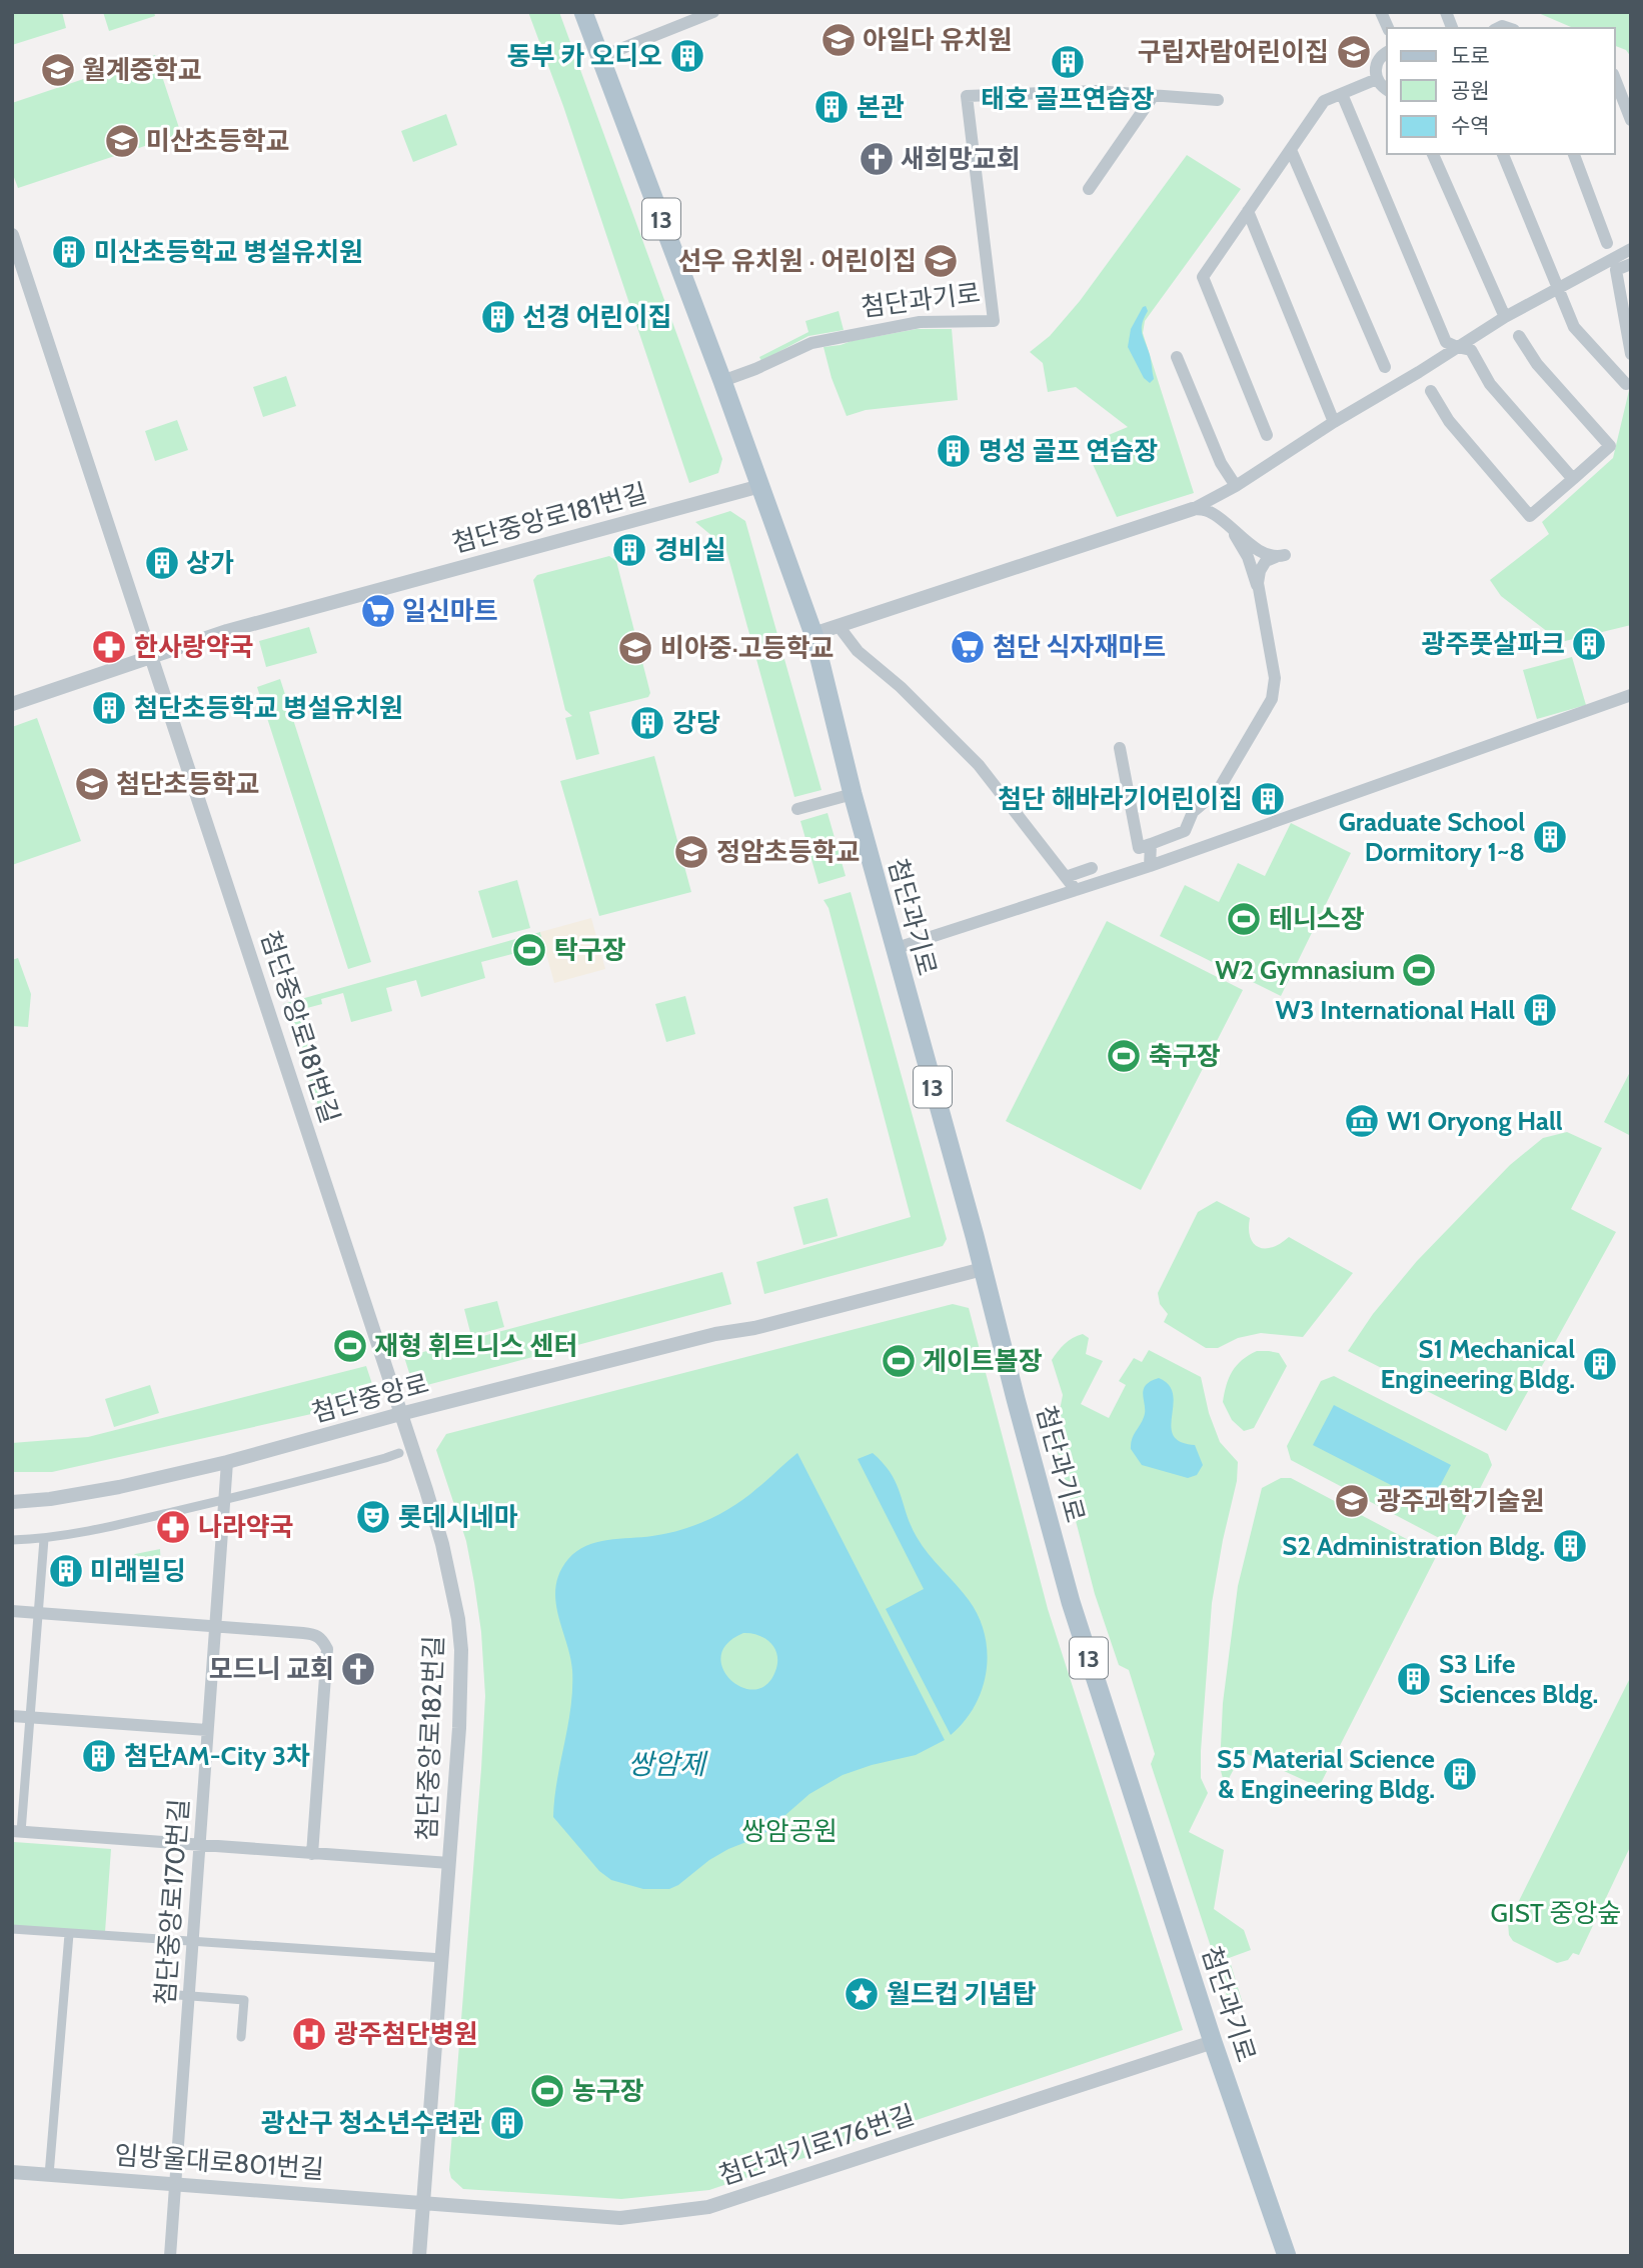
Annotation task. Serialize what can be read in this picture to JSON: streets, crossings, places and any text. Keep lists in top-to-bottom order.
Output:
{
  "streets": {
    "main road": ["13", "첨단과기로"],
    "street": [
      "첨단중앙로181번길",
      "첨단중앙로",
      "첨단중앙로182번길",
      "첨단중앙로170번길",
      "첨단과기로176번길",
      "임방울대로801번길"
    ]
  },
  "crossings": [
    ["첨단과기로", "첨단중앙로181번길"],
    ["첨단과기로", "첨단중앙로"],
    ["첨단과기로", "첨단과기로176번길"],
    ["첨단중앙로181번길", "첨단중앙로"],
    ["첨단중앙로181번길", "첨단중앙로182번길"],
    ["첨단중앙로", "첨단중앙로182번길"],
    ["첨단중앙로", "첨단중앙로170번길"],
    ["첨단중앙로182번길", "첨단중앙로170번길"],
    ["첨단중앙로182번길", "첨단과기로176번길"],
    ["첨단중앙로182번길", "임방울대로801번길"],
    ["첨단중앙로170번길", "임방울대로801번길"],
    ["첨단과기로176번길", "임방울대로801번길"]
  ],
  "water": ["쌍암제"],
  "parks": ["쌍암공원", "GIST 중앙숲"],
  "places": {
    "school or university": [
      "아일다 유치원",
      "구립자람어린이집",
      "월계중학교",
      "미산초등학교",
      "선우 유치원 · 어린이집",
      "비아중·고등학교",
      "첨단초등학교",
      "정암초등학교",
      "광주과학기술원"
    ],
    "building": [
      "동부 카 오디오",
      "태호 골프연습장",
      "본관",
      "미산초등학교 병설유치원",
      "선경 어린이집",
      "명성 골프 연습장",
      "경비실",
      "상가",
      "광주풋살파크",
      "첨단초등학교 병설유치원",
      "강당",
      "첨단 해바라기어린이집",
      "Graduate School Dormitory 1~8",
      "W3 International Hall",
      "S1 Mechanical Engineering Bldg.",
      "S2 Administration Bldg.",
      "미래빌딩",
      "S3 Life Sciences Bldg.",
      "첨단AM-City 3차",
      "S5 Material Science & Engineering Bldg.",
      "광산구 청소년수련관"
    ],
    "church": ["새희망교회", "모드니 교회"],
    "supermarket": ["일신마트", "첨단 식자재마트"],
    "pharmacy": ["한사랑약국", "나라약국"],
    "sports": [
      "테니스장",
      "탁구장",
      "W2 Gymnasium",
      "축구장",
      "재형 휘트니스 센터",
      "게이트볼장",
      "농구장"
    ],
    "museum": ["W1 Oryong Hall"],
    "theatre": ["롯데시네마"],
    "place": ["월드컵 기념탑"],
    "hospital": ["광주첨단병원"]
  },
  "legend": ["도로", "공원", "수역"]
}
